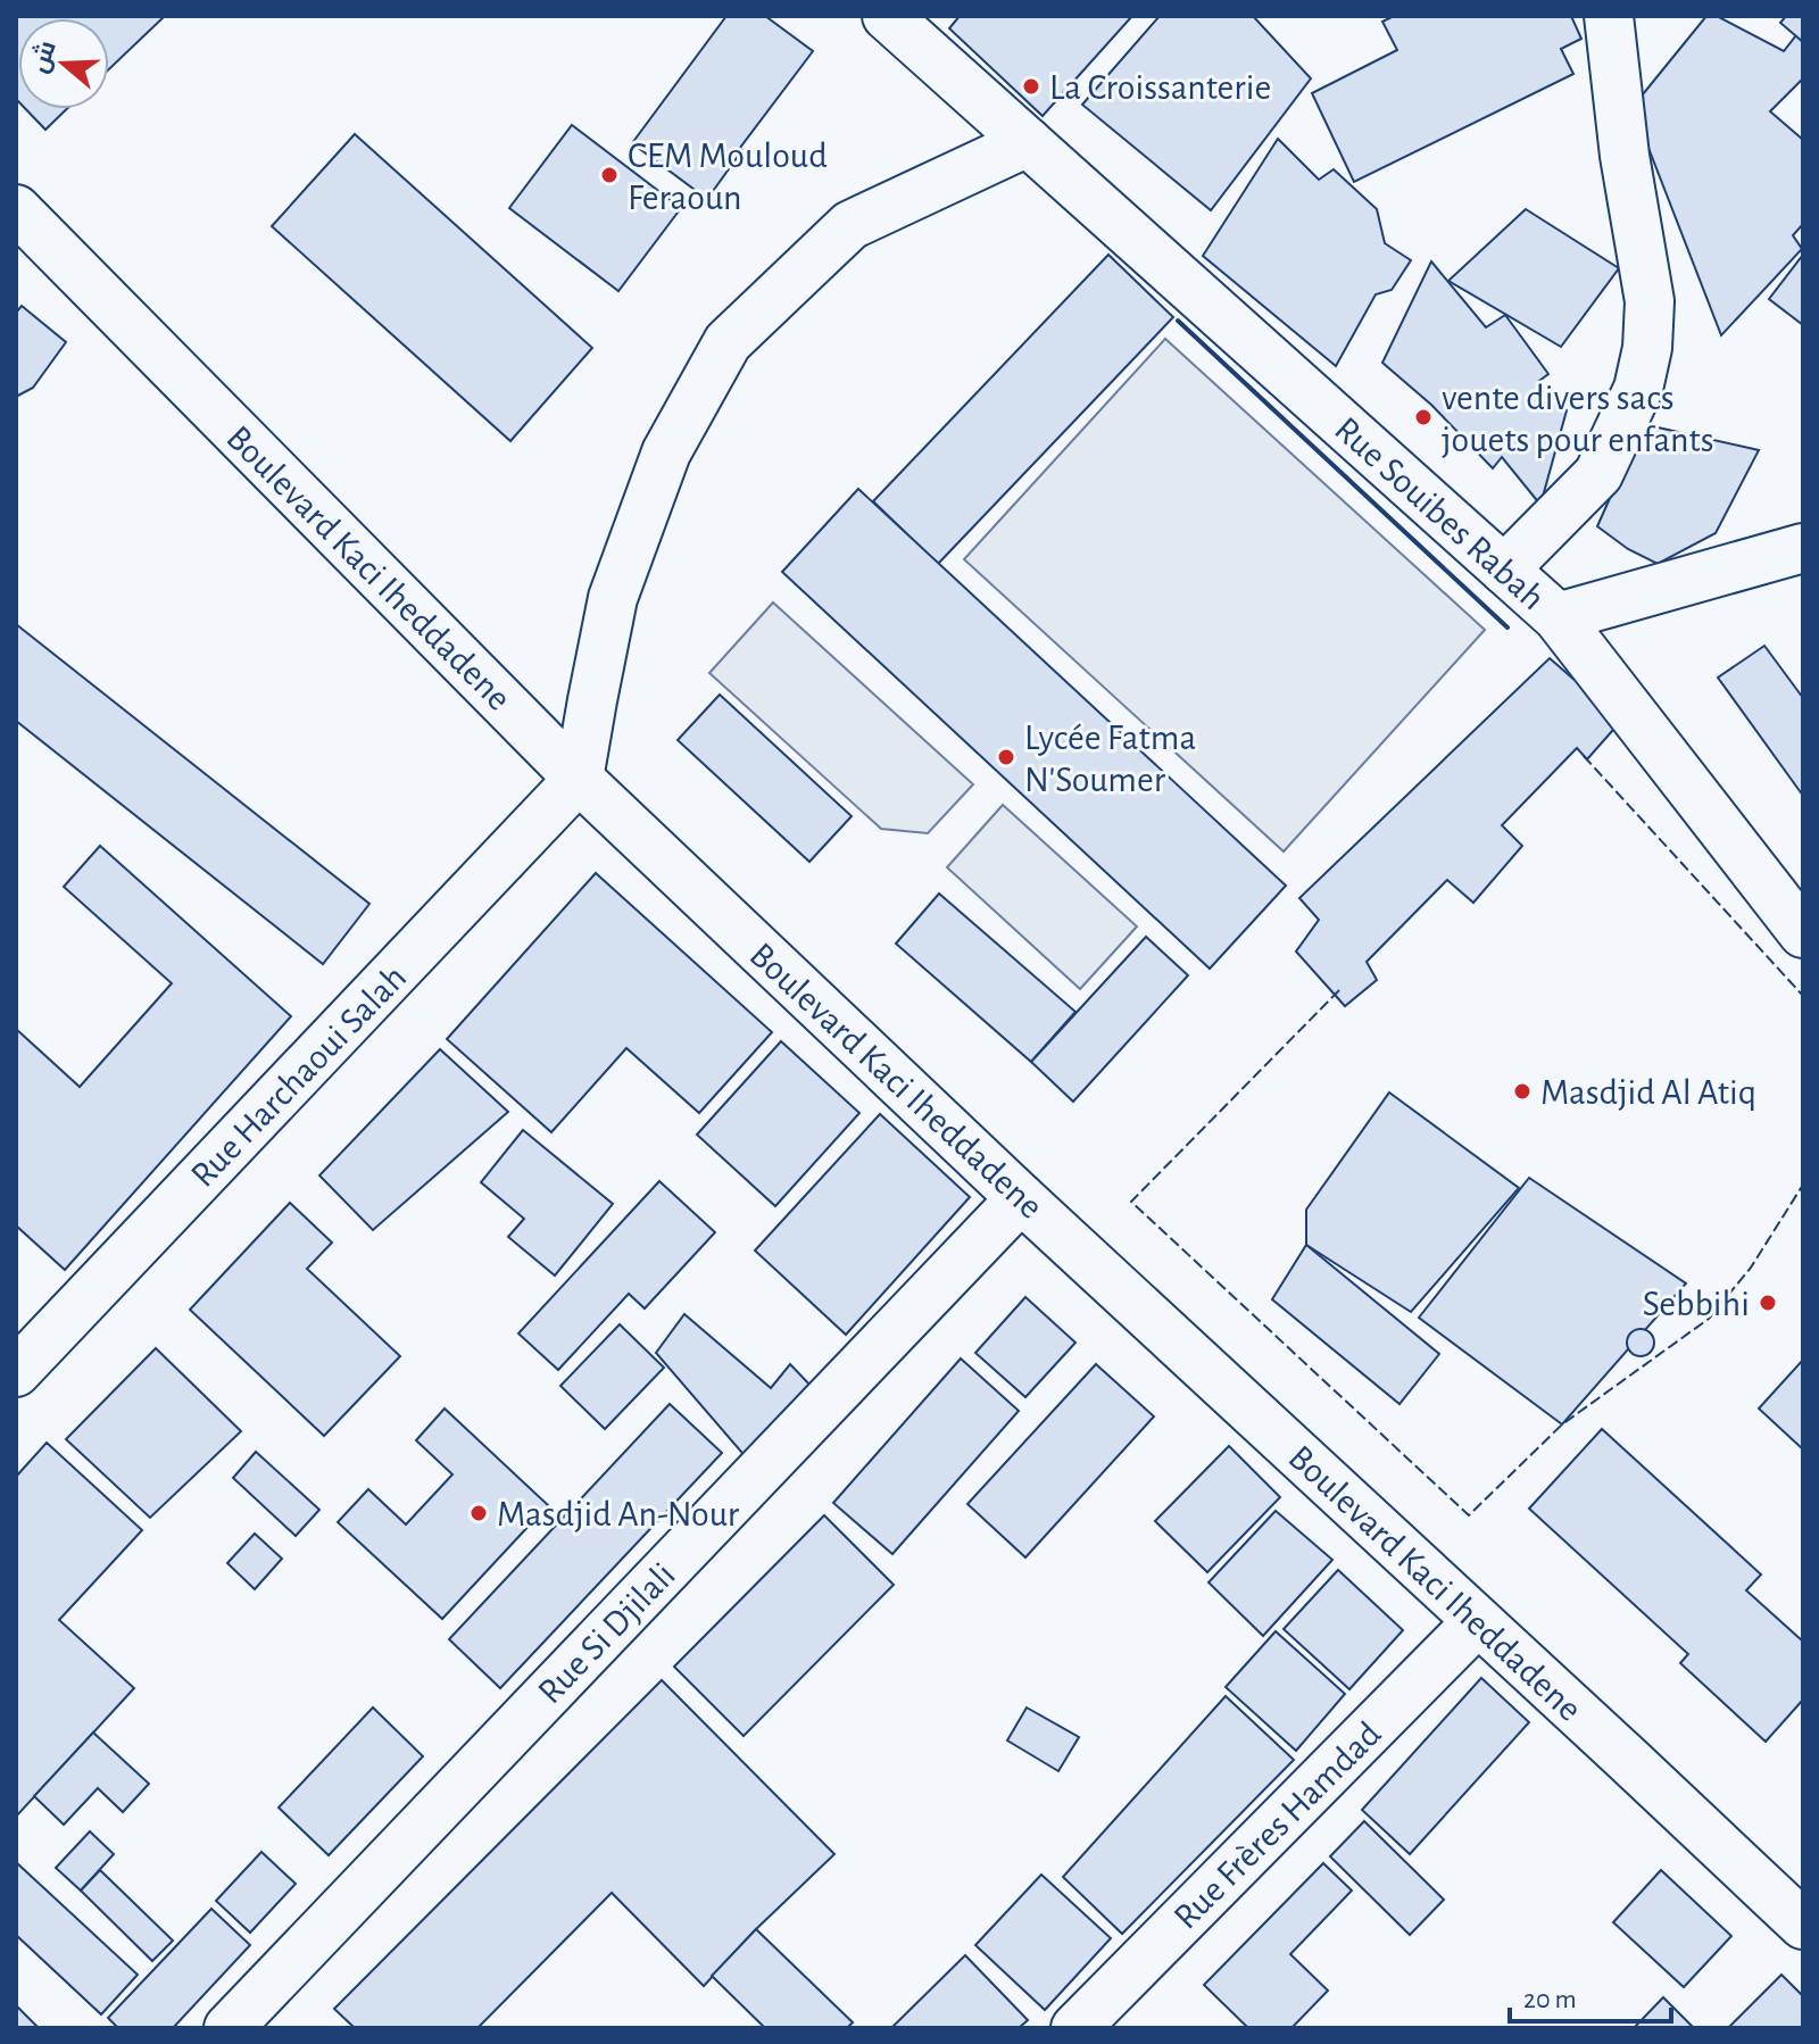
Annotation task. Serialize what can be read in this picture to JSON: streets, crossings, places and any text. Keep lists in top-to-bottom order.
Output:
{
  "streets": {
    "street": [
      "Rue Souibes Rabah",
      "Boulevard Kaci Iheddadene",
      "Rue Harchaoui Salah",
      "Rue Si Djilali",
      "Rue Frères Hamdad"
    ]
  },
  "crossings": [
    ["Boulevard Kaci Iheddadene", "Rue Harchaoui Salah"],
    ["Boulevard Kaci Iheddadene", "Rue Si Djilali"],
    ["Boulevard Kaci Iheddadene", "Rue Frères Hamdad"]
  ],
  "places": [
    "La Croissanterie",
    "CEM Mouloud Feraoun",
    "vente divers sacs jouets pour enfants",
    "Lycée Fatma N'Soumer",
    "Masdjid Al Atiq",
    "Sebbihi",
    "Masdjid An-Nour"
  ],
  "scale_bar": "20 m",
  "north": "left"
}
